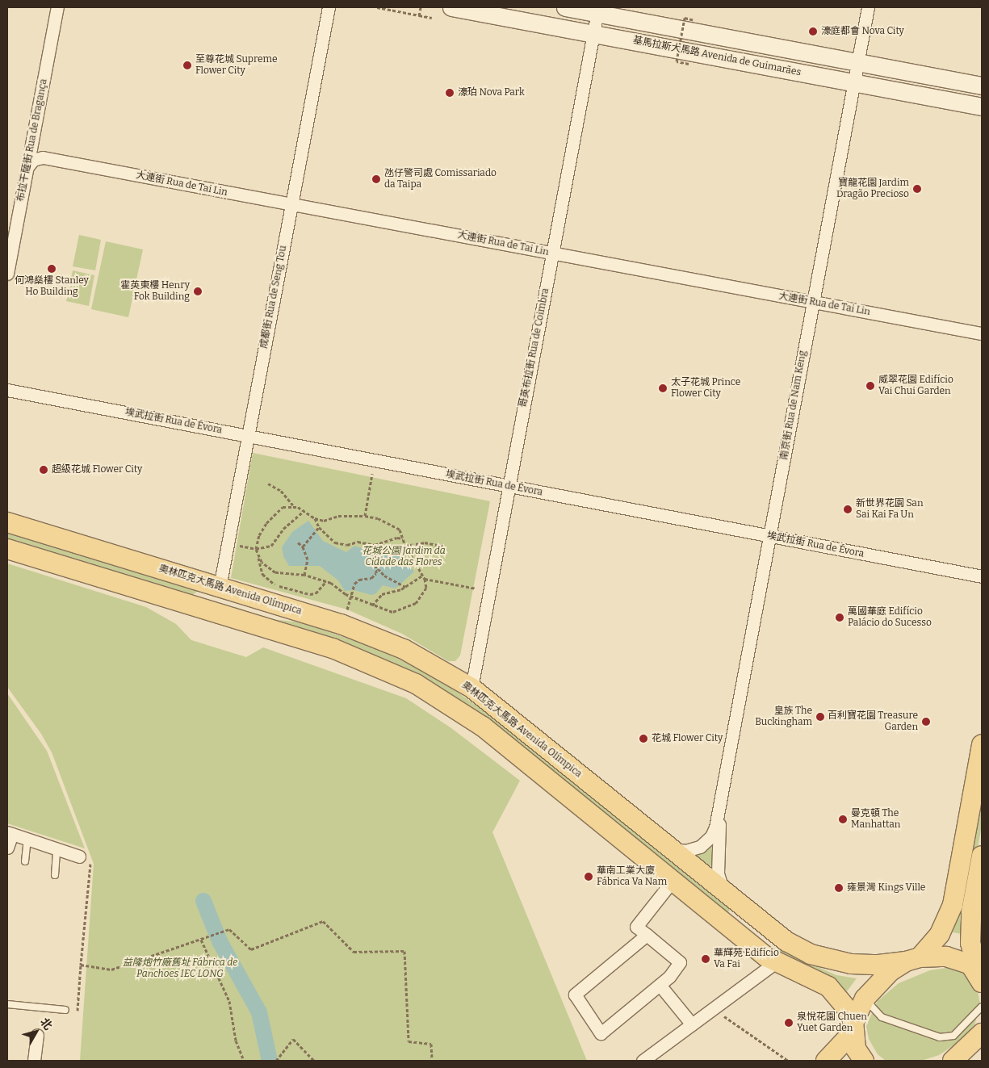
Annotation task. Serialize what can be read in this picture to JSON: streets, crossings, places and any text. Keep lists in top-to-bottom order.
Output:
{
  "streets": {
    "main road": ["基馬拉斯大馬路 Avenida de Guimarães", "奧林匹克大馬路 Avenida Olímpica"],
    "street": [
      "布拉干薩街 Rua de Bragança",
      "大連街 Rua de Tai Lin",
      "成都街 Rua de Seng Tou",
      "哥英布拉街 Rua de Coimbra",
      "南京街 Rua de Nam Keng",
      "埃武拉街 Rua de Évora"
    ]
  },
  "crossings": [
    ["基馬拉斯大馬路 Avenida de Guimarães", "哥英布拉街 Rua de Coimbra"],
    ["基馬拉斯大馬路 Avenida de Guimarães", "南京街 Rua de Nam Keng"],
    ["大連街 Rua de Tai Lin", "成都街 Rua de Seng Tou"],
    ["大連街 Rua de Tai Lin", "哥英布拉街 Rua de Coimbra"],
    ["大連街 Rua de Tai Lin", "南京街 Rua de Nam Keng"],
    ["成都街 Rua de Seng Tou", "埃武拉街 Rua de Évora"],
    ["成都街 Rua de Seng Tou", "奧林匹克大馬路 Avenida Olímpica"],
    ["哥英布拉街 Rua de Coimbra", "埃武拉街 Rua de Évora"],
    ["哥英布拉街 Rua de Coimbra", "奧林匹克大馬路 Avenida Olímpica"],
    ["南京街 Rua de Nam Keng", "埃武拉街 Rua de Évora"],
    ["南京街 Rua de Nam Keng", "奧林匹克大馬路 Avenida Olímpica"]
  ],
  "parks": ["花城公園 Jardim da Cidade das Flores", "益隆炮竹廠舊址 Fábrica de Panchoes IEC LONG"],
  "places": [
    "濠庭都會 Nova City",
    "至尊花城 Supreme Flower City",
    "濠珀 Nova Park",
    "氹仔警司處 Comissariado da Taipa",
    "寶龍花園 Jardim Dragão Precioso",
    "何鴻燊樓 Stanley Ho Building",
    "霍英東樓 Henry Fok Building",
    "威翠花園 Edifício Vai Chui Garden",
    "太子花城 Prince Flower City",
    "超級花城 Flower City",
    "新世界花園 San Sai Kai Fa Un",
    "萬國華庭 Edifício Palácio do Sucesso",
    "皇族 The Buckingham",
    "百利寶花園 Treasure Garden",
    "花城 Flower City",
    "曼克頓 The Manhattan",
    "華南工業大廈 Fábrica Va Nam",
    "雍景灣 Kings Ville",
    "華輝苑 Edifício Va Fai",
    "泉悅花園 Chuen Yuet Garden"
  ],
  "north": "top right"
}
